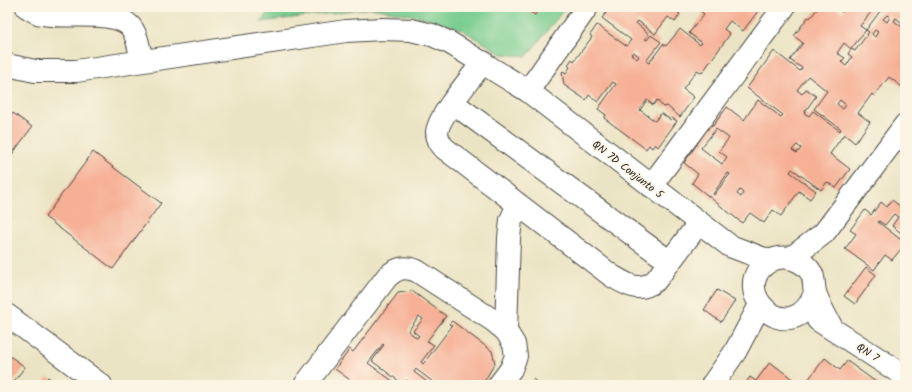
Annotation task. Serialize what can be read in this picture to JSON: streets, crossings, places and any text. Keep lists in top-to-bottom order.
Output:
{
  "streets": {
    "street": ["QN 7D Conjunto 5", "QN 7"]
  },
  "crossings": [
    ["QN 7D Conjunto 5", "QN 7"]
  ]
}
